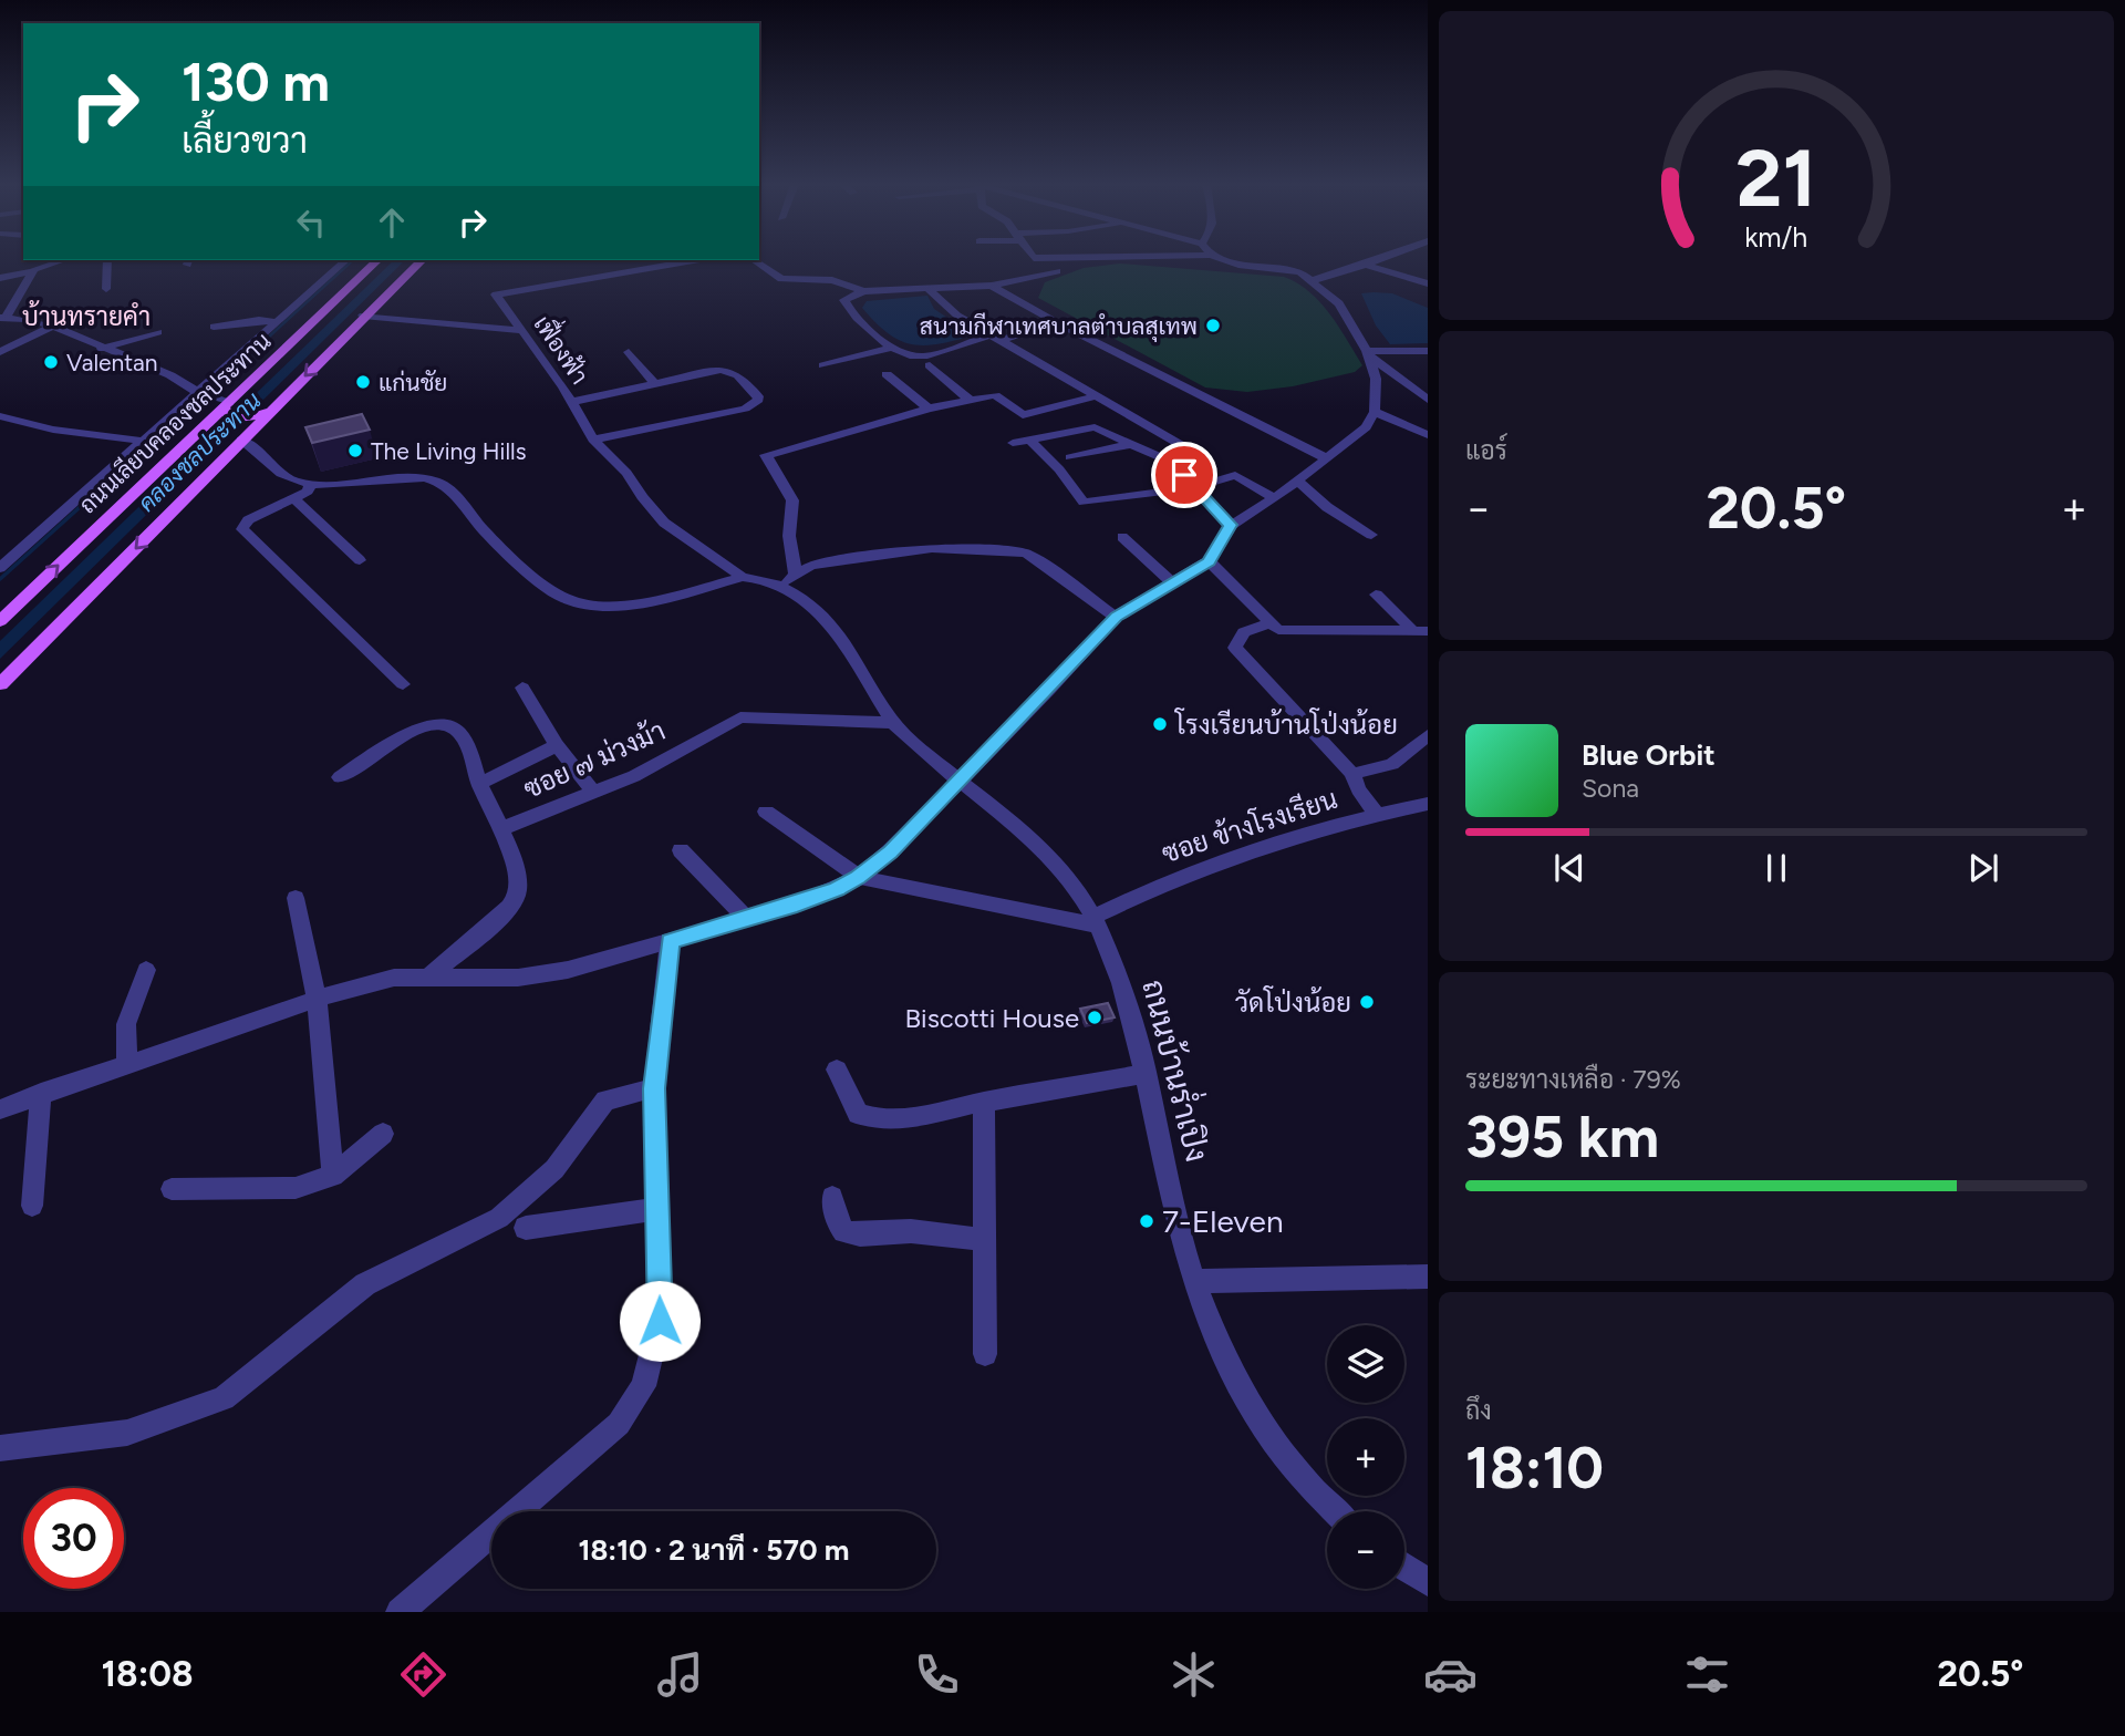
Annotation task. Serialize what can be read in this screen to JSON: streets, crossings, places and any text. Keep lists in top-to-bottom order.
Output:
{
  "streets": {
    "main road": ["ถนนเลียบคลองชลประทาน"],
    "street": [
      "เฟื่องฟ้า",
      "ซอย ๗ ม่วงม้า",
      "ซอย ข้างโรงเรียน",
      "ถนนบ้านร่ำเปิง"
    ]
  },
  "crossings": [
    ["เฟื่องฟ้า", "ถนนบ้านร่ำเปิง"],
    ["ซอย ๗ ม่วงม้า", "ถนนบ้านร่ำเปิง"],
    ["ซอย ข้างโรงเรียน", "ถนนบ้านร่ำเปิง"]
  ],
  "districts": ["บ้านทรายคำ"],
  "water": ["คลองชลประทาน"],
  "places": [
    "สนามกีฬาเทศบาลตำบลสุเทพ",
    "Valentan",
    "แก่นชัย",
    "The Living Hills",
    "โรงเรียนบ้านโป่งน้อย",
    "วัดโป่งน้อย",
    "Biscotti House",
    "7-Eleven"
  ],
  "page": {
    "turn": ["130 m", "เลี้ยวขวา"],
    "tile": [
      "แอร์",
      ["ระยะทางเหลือ · 79%", "395 km"],
      ["ถึง", "18:10"]
    ],
    "heat": ["−", "20.5°", "+"],
    "song": ["Blue Orbit", "Sona"],
    "map_buttons": ["+", "−"],
    "limit": "30",
    "trip": "18:10 · 2 นาที · 570 m",
    "tabs": ["18:08", "20.5°"],
    "gauge": ["21", "km/h"]
  }
}
